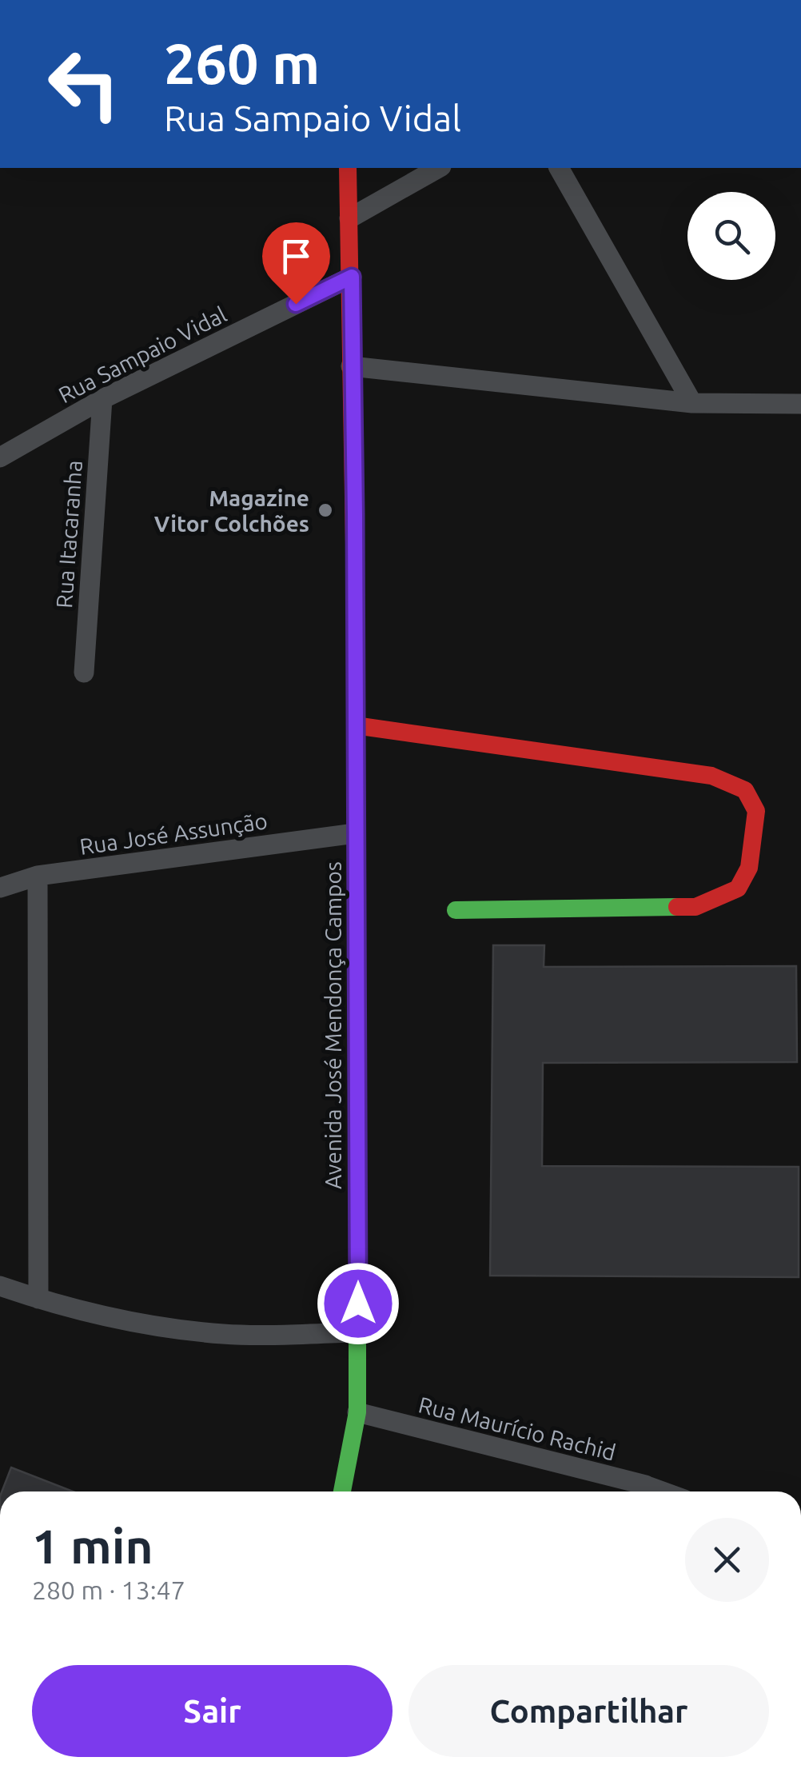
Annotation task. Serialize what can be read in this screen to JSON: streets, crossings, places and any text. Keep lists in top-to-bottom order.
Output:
{
  "streets": {
    "main road": ["Avenida José Mendonça Campos"],
    "street": [
      "Rua Sampaio Vidal",
      "Rua Itacaranha",
      "Rua José Assunção",
      "Rua Maurício Rachid"
    ]
  },
  "crossings": [
    ["Rua Sampaio Vidal", "Rua Itacaranha"],
    ["Rua Sampaio Vidal", "Avenida José Mendonça Campos"],
    ["Rua José Assunção", "Avenida José Mendonça Campos"],
    ["Avenida José Mendonça Campos", "Rua Maurício Rachid"]
  ],
  "places": ["Magazine Vitor Colchões"],
  "page": {
    "turn": ["260 m", "Rua Sampaio Vidal"],
    "heading": ["1 min", "280 m · 13:47"],
    "buttons": ["Sair", "Compartilhar"]
  }
}
